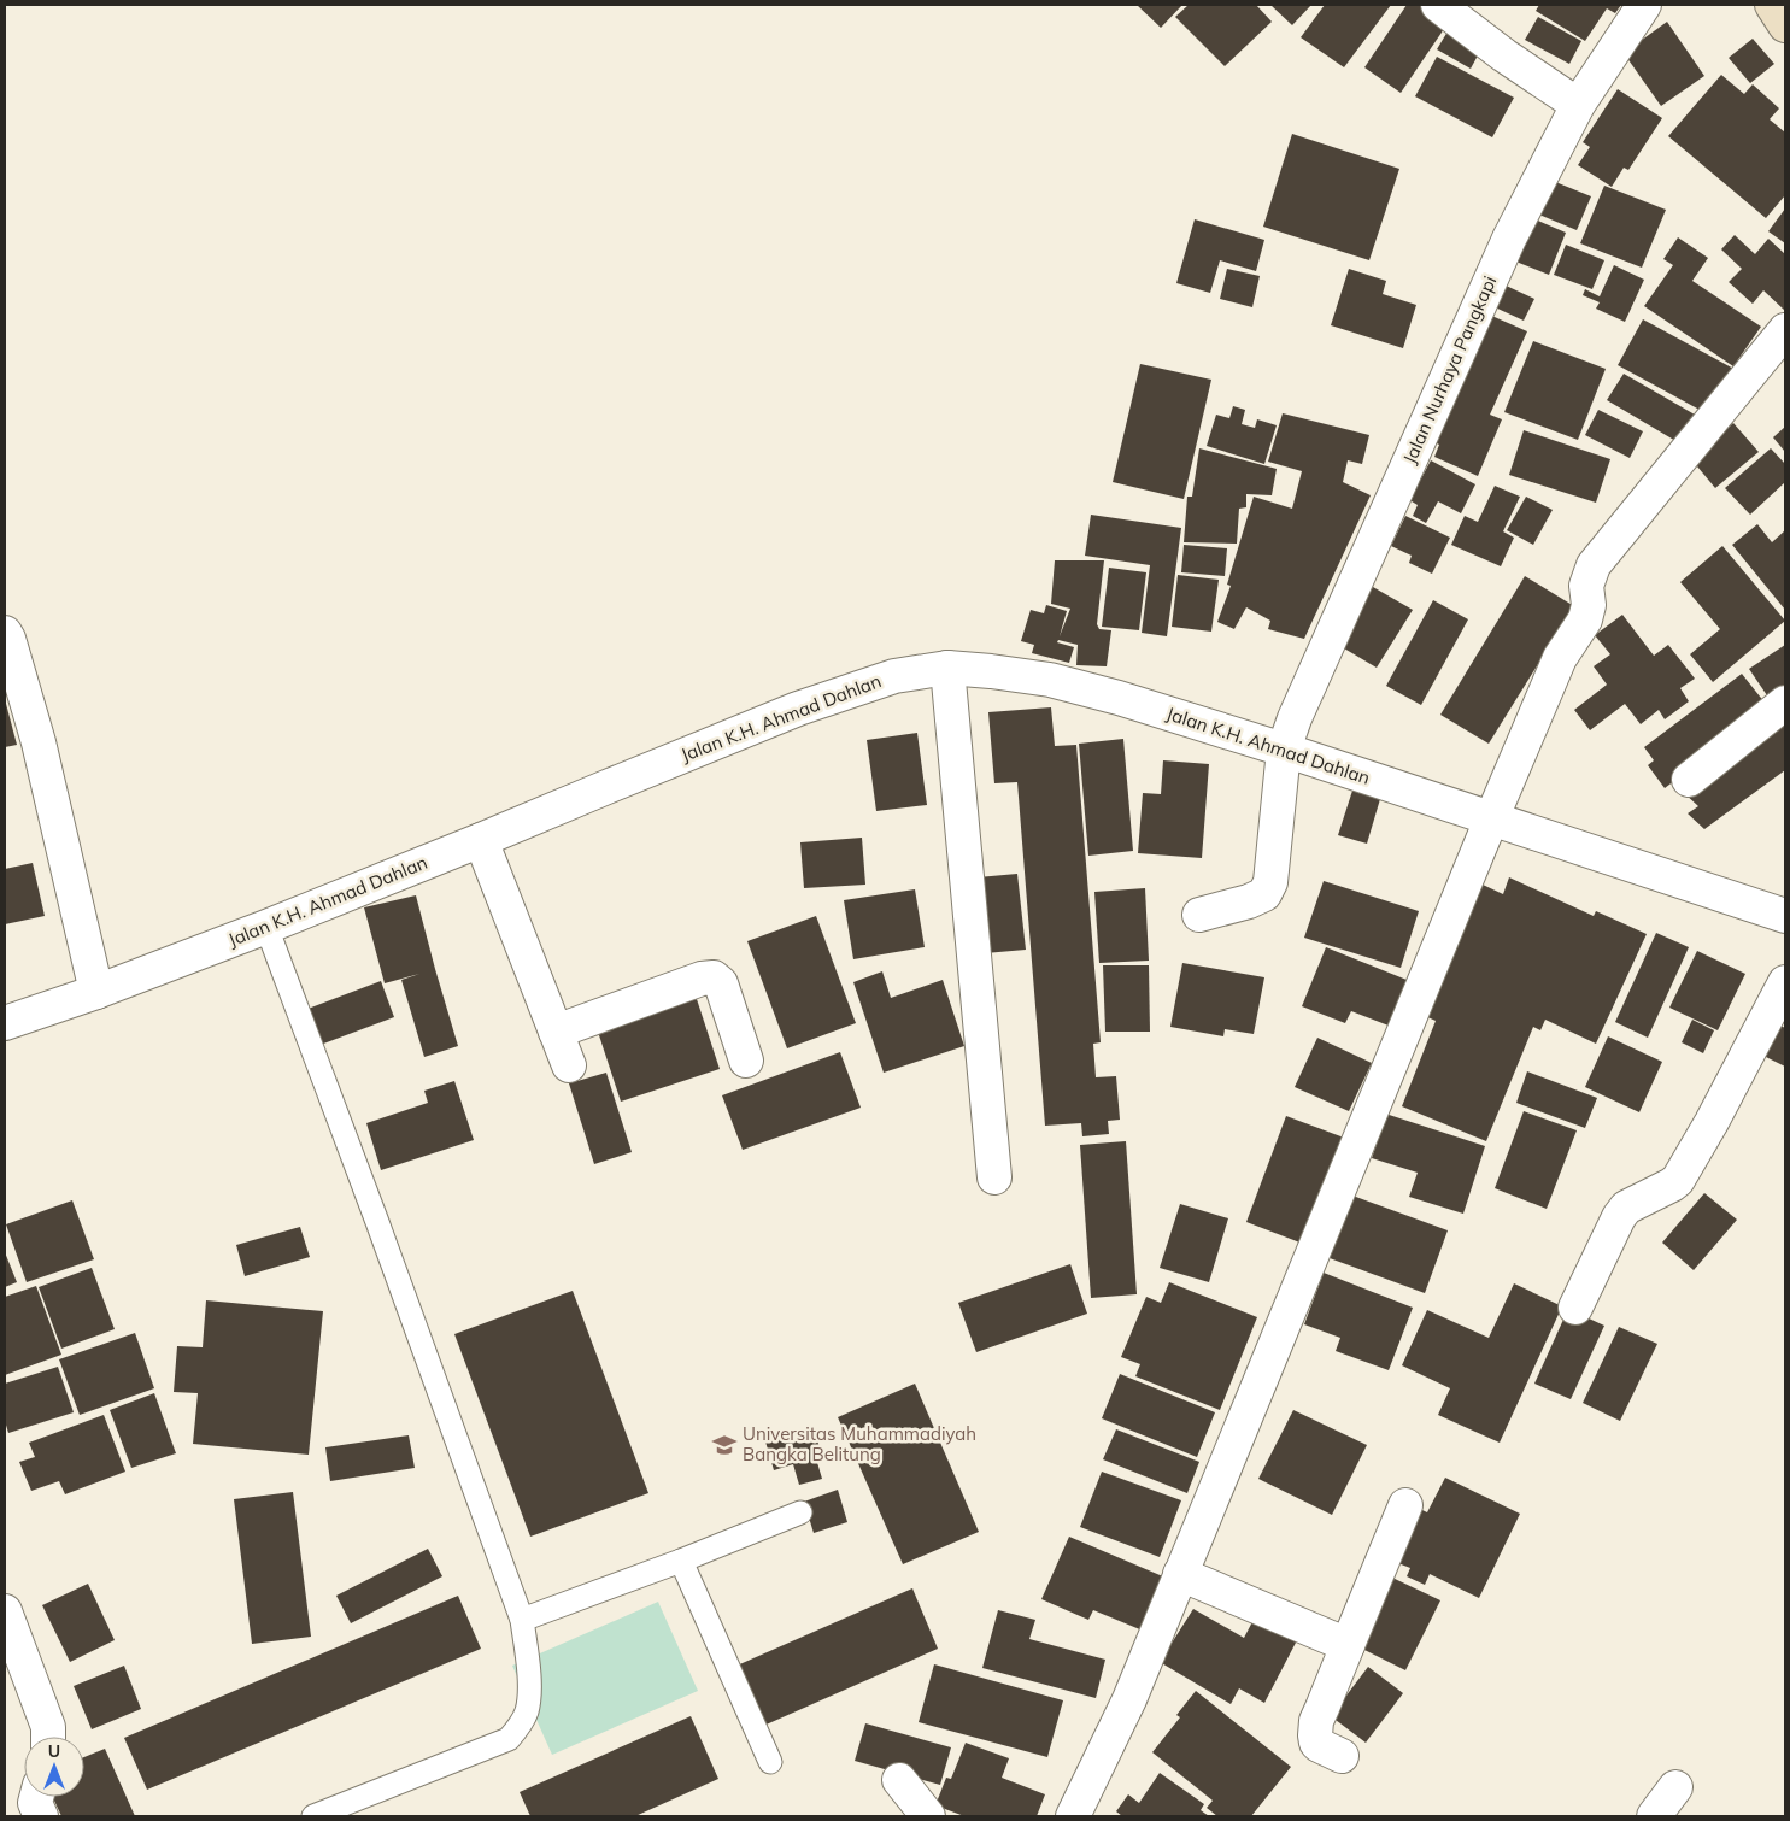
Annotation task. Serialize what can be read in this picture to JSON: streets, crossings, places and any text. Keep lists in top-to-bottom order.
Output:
{
  "streets": {
    "street": ["Jalan Nurhaya Pangkapi", "Jalan K.H. Ahmad Dahlan"]
  },
  "crossings": [
    ["Jalan Nurhaya Pangkapi", "Jalan K.H. Ahmad Dahlan"]
  ],
  "places": {
    "school or university": ["Universitas Muhammadiyah Bangka Belitung"]
  },
  "north": "top"
}
